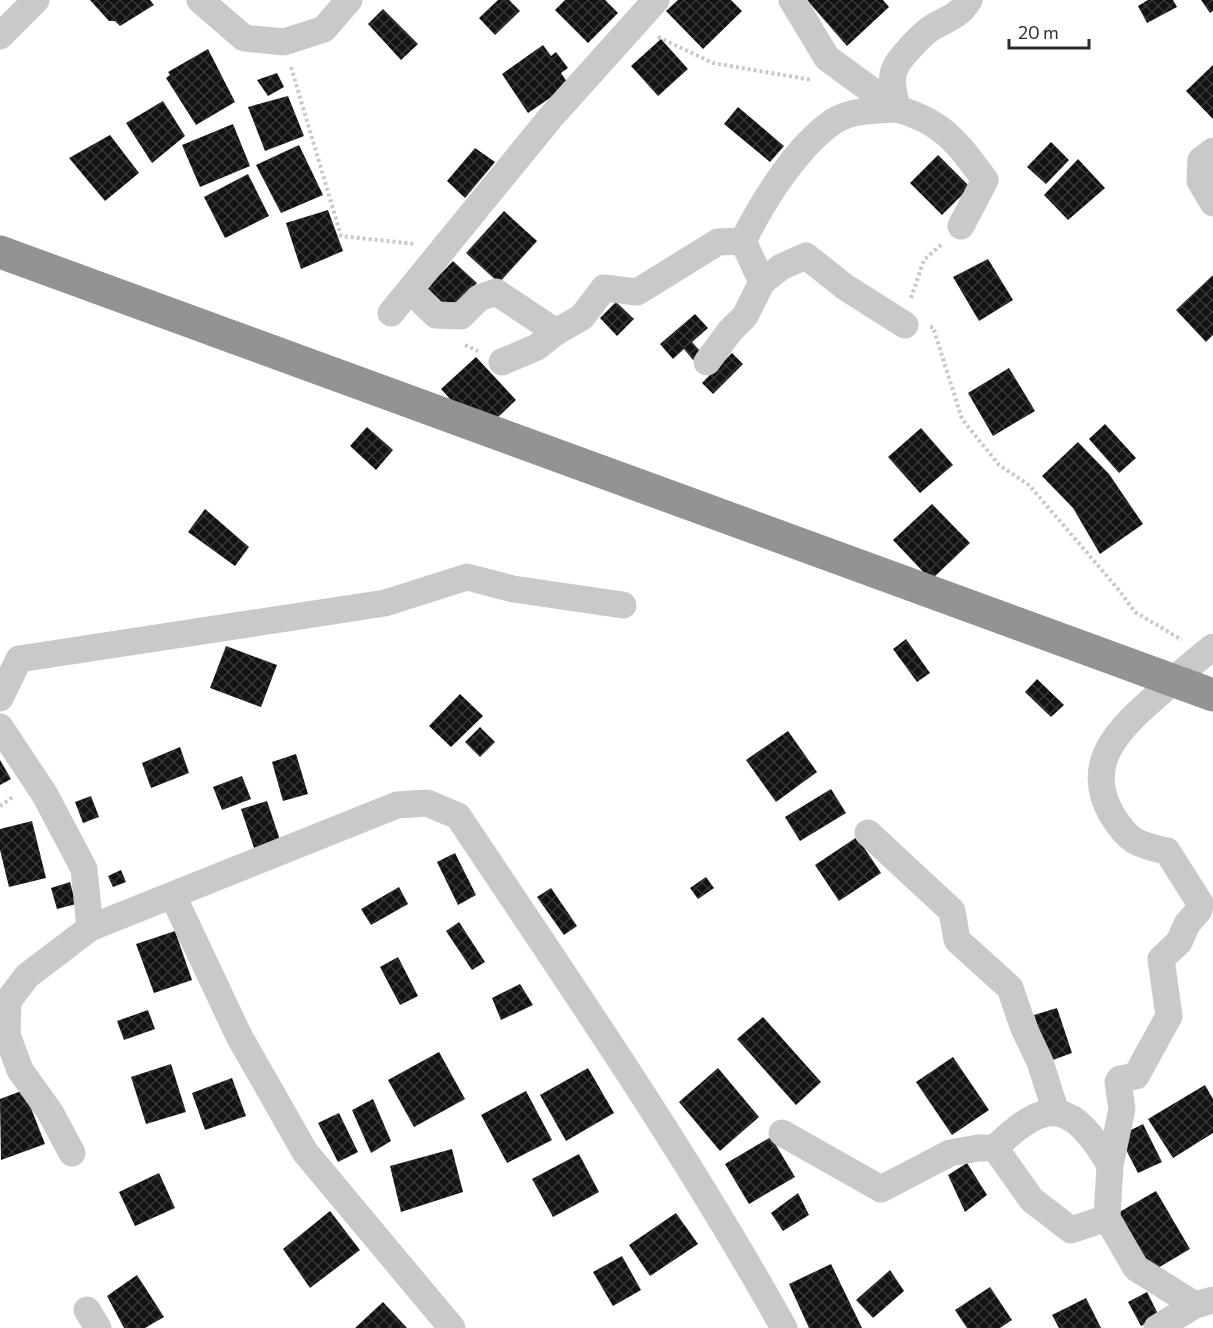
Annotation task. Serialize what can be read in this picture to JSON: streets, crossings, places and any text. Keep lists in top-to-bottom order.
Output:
{
  "scale_bar": "20 m"
}
